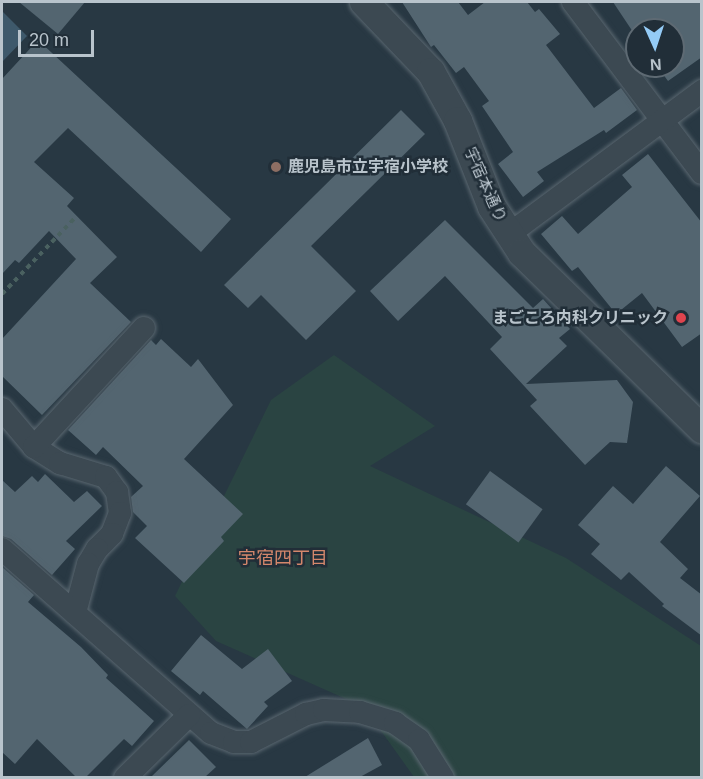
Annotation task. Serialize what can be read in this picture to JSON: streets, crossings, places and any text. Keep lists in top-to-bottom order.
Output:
{
  "streets": {
    "street": ["宇宿本通り"]
  },
  "districts": ["宇宿四丁目"],
  "places": ["鹿児島市立宇宿小学校", "まごころ内科クリニック"],
  "scale_bar": "20 m",
  "north": "bottom"
}
